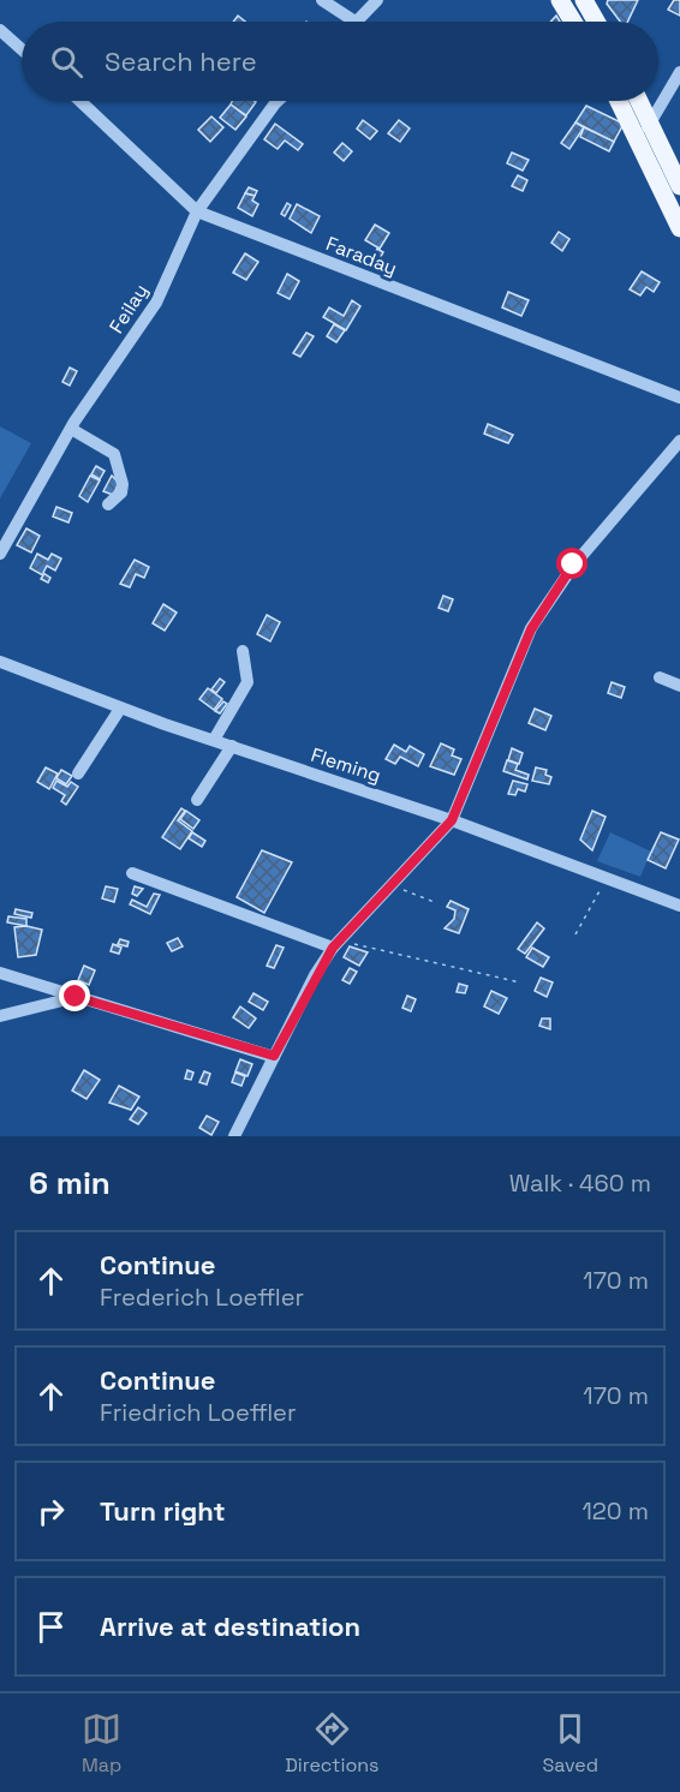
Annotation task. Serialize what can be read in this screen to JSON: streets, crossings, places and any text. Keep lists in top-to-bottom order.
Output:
{
  "streets": {
    "street": ["Faraday", "Feilay", "Fleming"]
  },
  "crossings": [
    ["Faraday", "Feilay"]
  ],
  "page": {
    "search": "Search here",
    "heading": ["6 min", "Walk · 460 m"],
    "list": [
      ["Continue", "Frederich Loeffler", "170 m"],
      ["Continue", "Friedrich Loeffler", "170 m"],
      ["Turn right", "120 m"],
      "Arrive at destination"
    ],
    "nav": ["Map", "Directions", "Saved"]
  }
}
